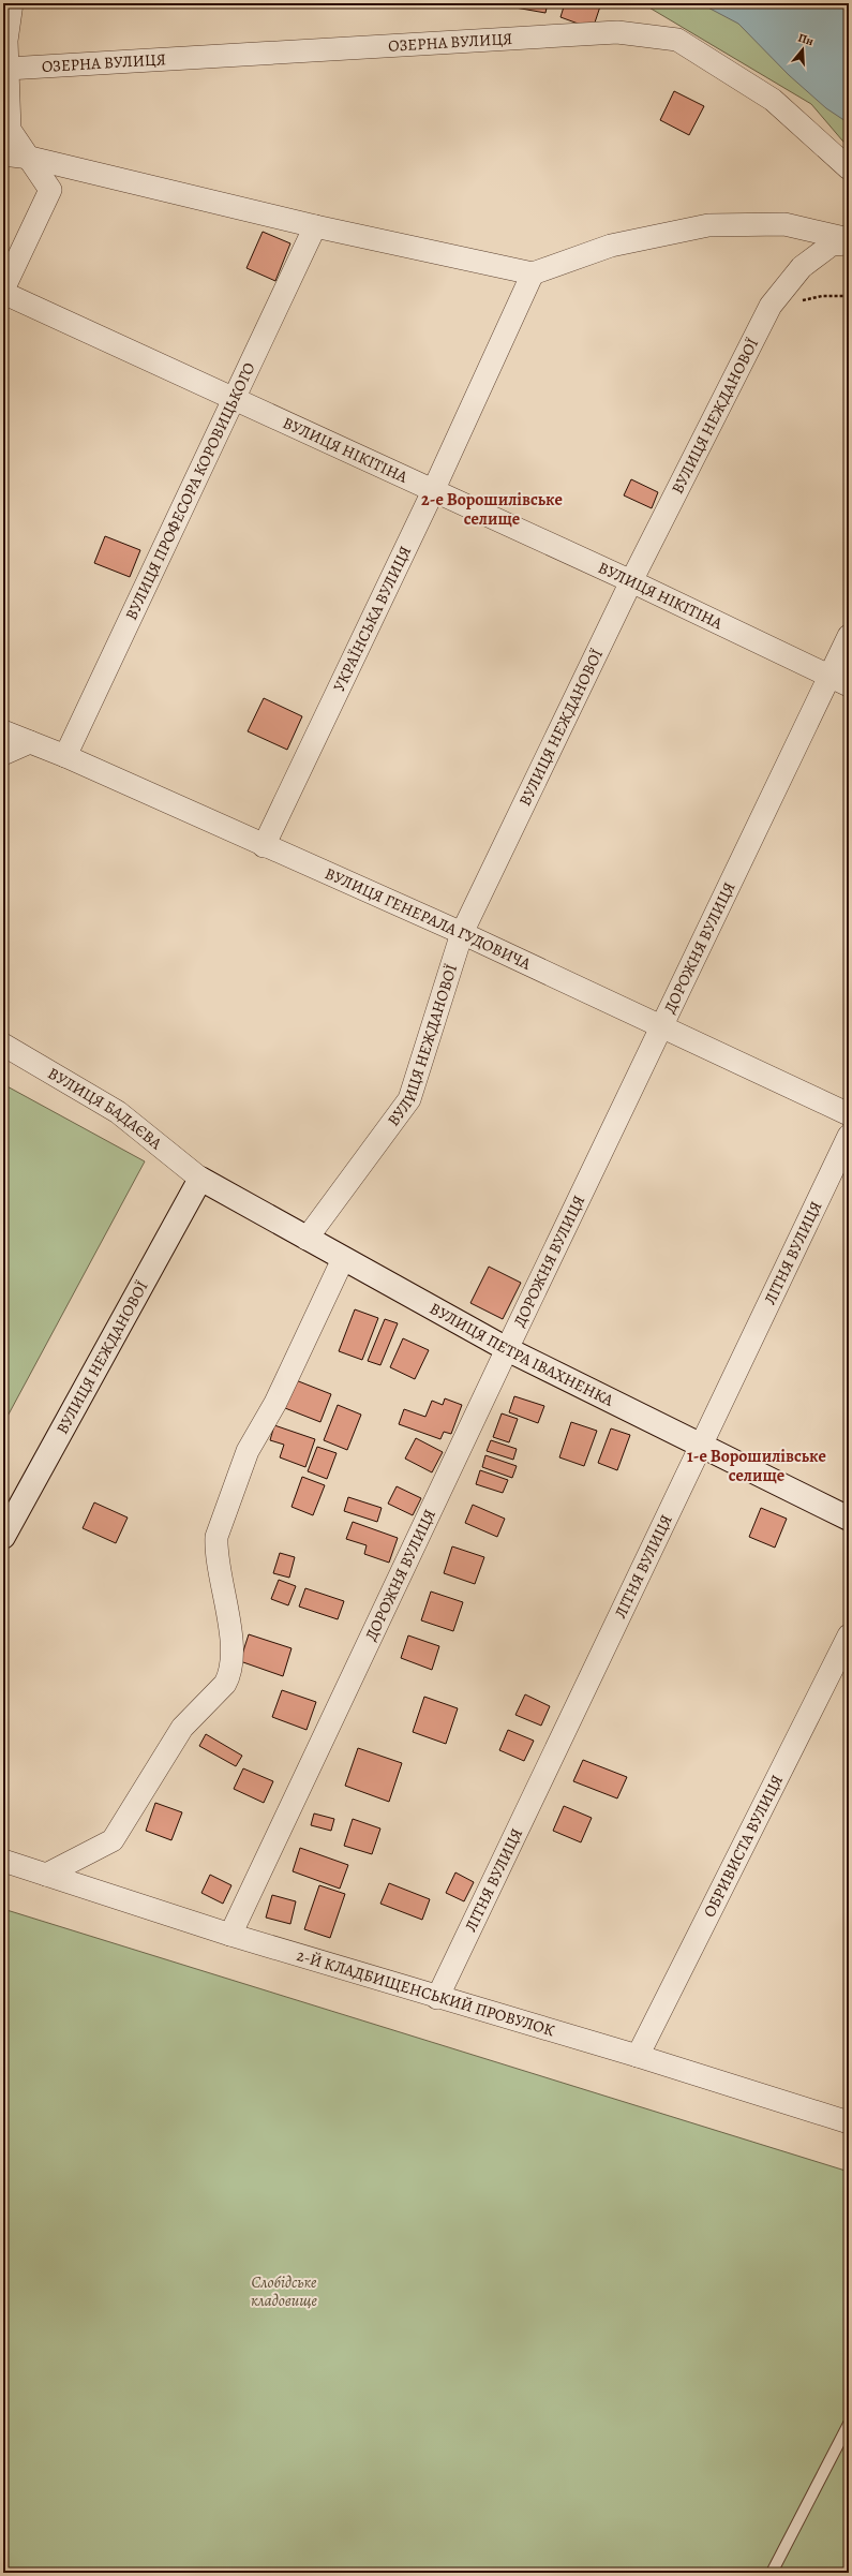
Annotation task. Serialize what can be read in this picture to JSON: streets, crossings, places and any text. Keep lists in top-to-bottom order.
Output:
{
  "streets": {
    "street": [
      "ОЗЕРНА ВУЛИЦЯ",
      "ВУЛИЦЯ НЕЖДАНОВОЇ",
      "ВУЛИЦЯ НІКІТІНА",
      "ВУЛИЦЯ ПРОФЕСОРА КОРОВИЦЬКОГО",
      "УКРАЇНСЬКА ВУЛИЦЯ",
      "ВУЛИЦЯ ГЕНЕРАЛА ГУДОВИЧА",
      "ДОРОЖНЯ ВУЛИЦЯ",
      "ВУЛИЦЯ БАДАЄВА",
      "ЛІТНЯ ВУЛИЦЯ",
      "ВУЛИЦЯ ПЕТРА ІВАХНЕНКА",
      "ОБРИВИСТА ВУЛИЦЯ",
      "2-Й КЛАДБИЩЕНСЬКИЙ ПРОВУЛОК"
    ]
  },
  "crossings": [
    ["ВУЛИЦЯ НЕЖДАНОВОЇ", "ВУЛИЦЯ НІКІТІНА"],
    ["ВУЛИЦЯ НЕЖДАНОВОЇ", "ВУЛИЦЯ ГЕНЕРАЛА ГУДОВИЧА"],
    ["ВУЛИЦЯ НЕЖДАНОВОЇ", "ВУЛИЦЯ БАДАЄВА"],
    ["ВУЛИЦЯ НЕЖДАНОВОЇ", "ВУЛИЦЯ ПЕТРА ІВАХНЕНКА"],
    ["ВУЛИЦЯ НІКІТІНА", "ВУЛИЦЯ ПРОФЕСОРА КОРОВИЦЬКОГО"],
    ["ВУЛИЦЯ НІКІТІНА", "УКРАЇНСЬКА ВУЛИЦЯ"],
    ["ВУЛИЦЯ НІКІТІНА", "ДОРОЖНЯ ВУЛИЦЯ"],
    ["ВУЛИЦЯ ПРОФЕСОРА КОРОВИЦЬКОГО", "ВУЛИЦЯ ГЕНЕРАЛА ГУДОВИЧА"],
    ["УКРАЇНСЬКА ВУЛИЦЯ", "ВУЛИЦЯ ГЕНЕРАЛА ГУДОВИЧА"],
    ["ВУЛИЦЯ ГЕНЕРАЛА ГУДОВИЧА", "ДОРОЖНЯ ВУЛИЦЯ"],
    ["ДОРОЖНЯ ВУЛИЦЯ", "ВУЛИЦЯ ПЕТРА ІВАХНЕНКА"],
    ["ДОРОЖНЯ ВУЛИЦЯ", "2-Й КЛАДБИЩЕНСЬКИЙ ПРОВУЛОК"],
    ["ВУЛИЦЯ БАДАЄВА", "ВУЛИЦЯ ПЕТРА ІВАХНЕНКА"],
    ["ЛІТНЯ ВУЛИЦЯ", "ВУЛИЦЯ ПЕТРА ІВАХНЕНКА"],
    ["ЛІТНЯ ВУЛИЦЯ", "2-Й КЛАДБИЩЕНСЬКИЙ ПРОВУЛОК"],
    ["ОБРИВИСТА ВУЛИЦЯ", "2-Й КЛАДБИЩЕНСЬКИЙ ПРОВУЛОК"]
  ],
  "districts": ["2-е Ворошилівське селище", "1-е Ворошилівське селище"],
  "parks": ["Слобідське кладовище"],
  "north": "top"
}
